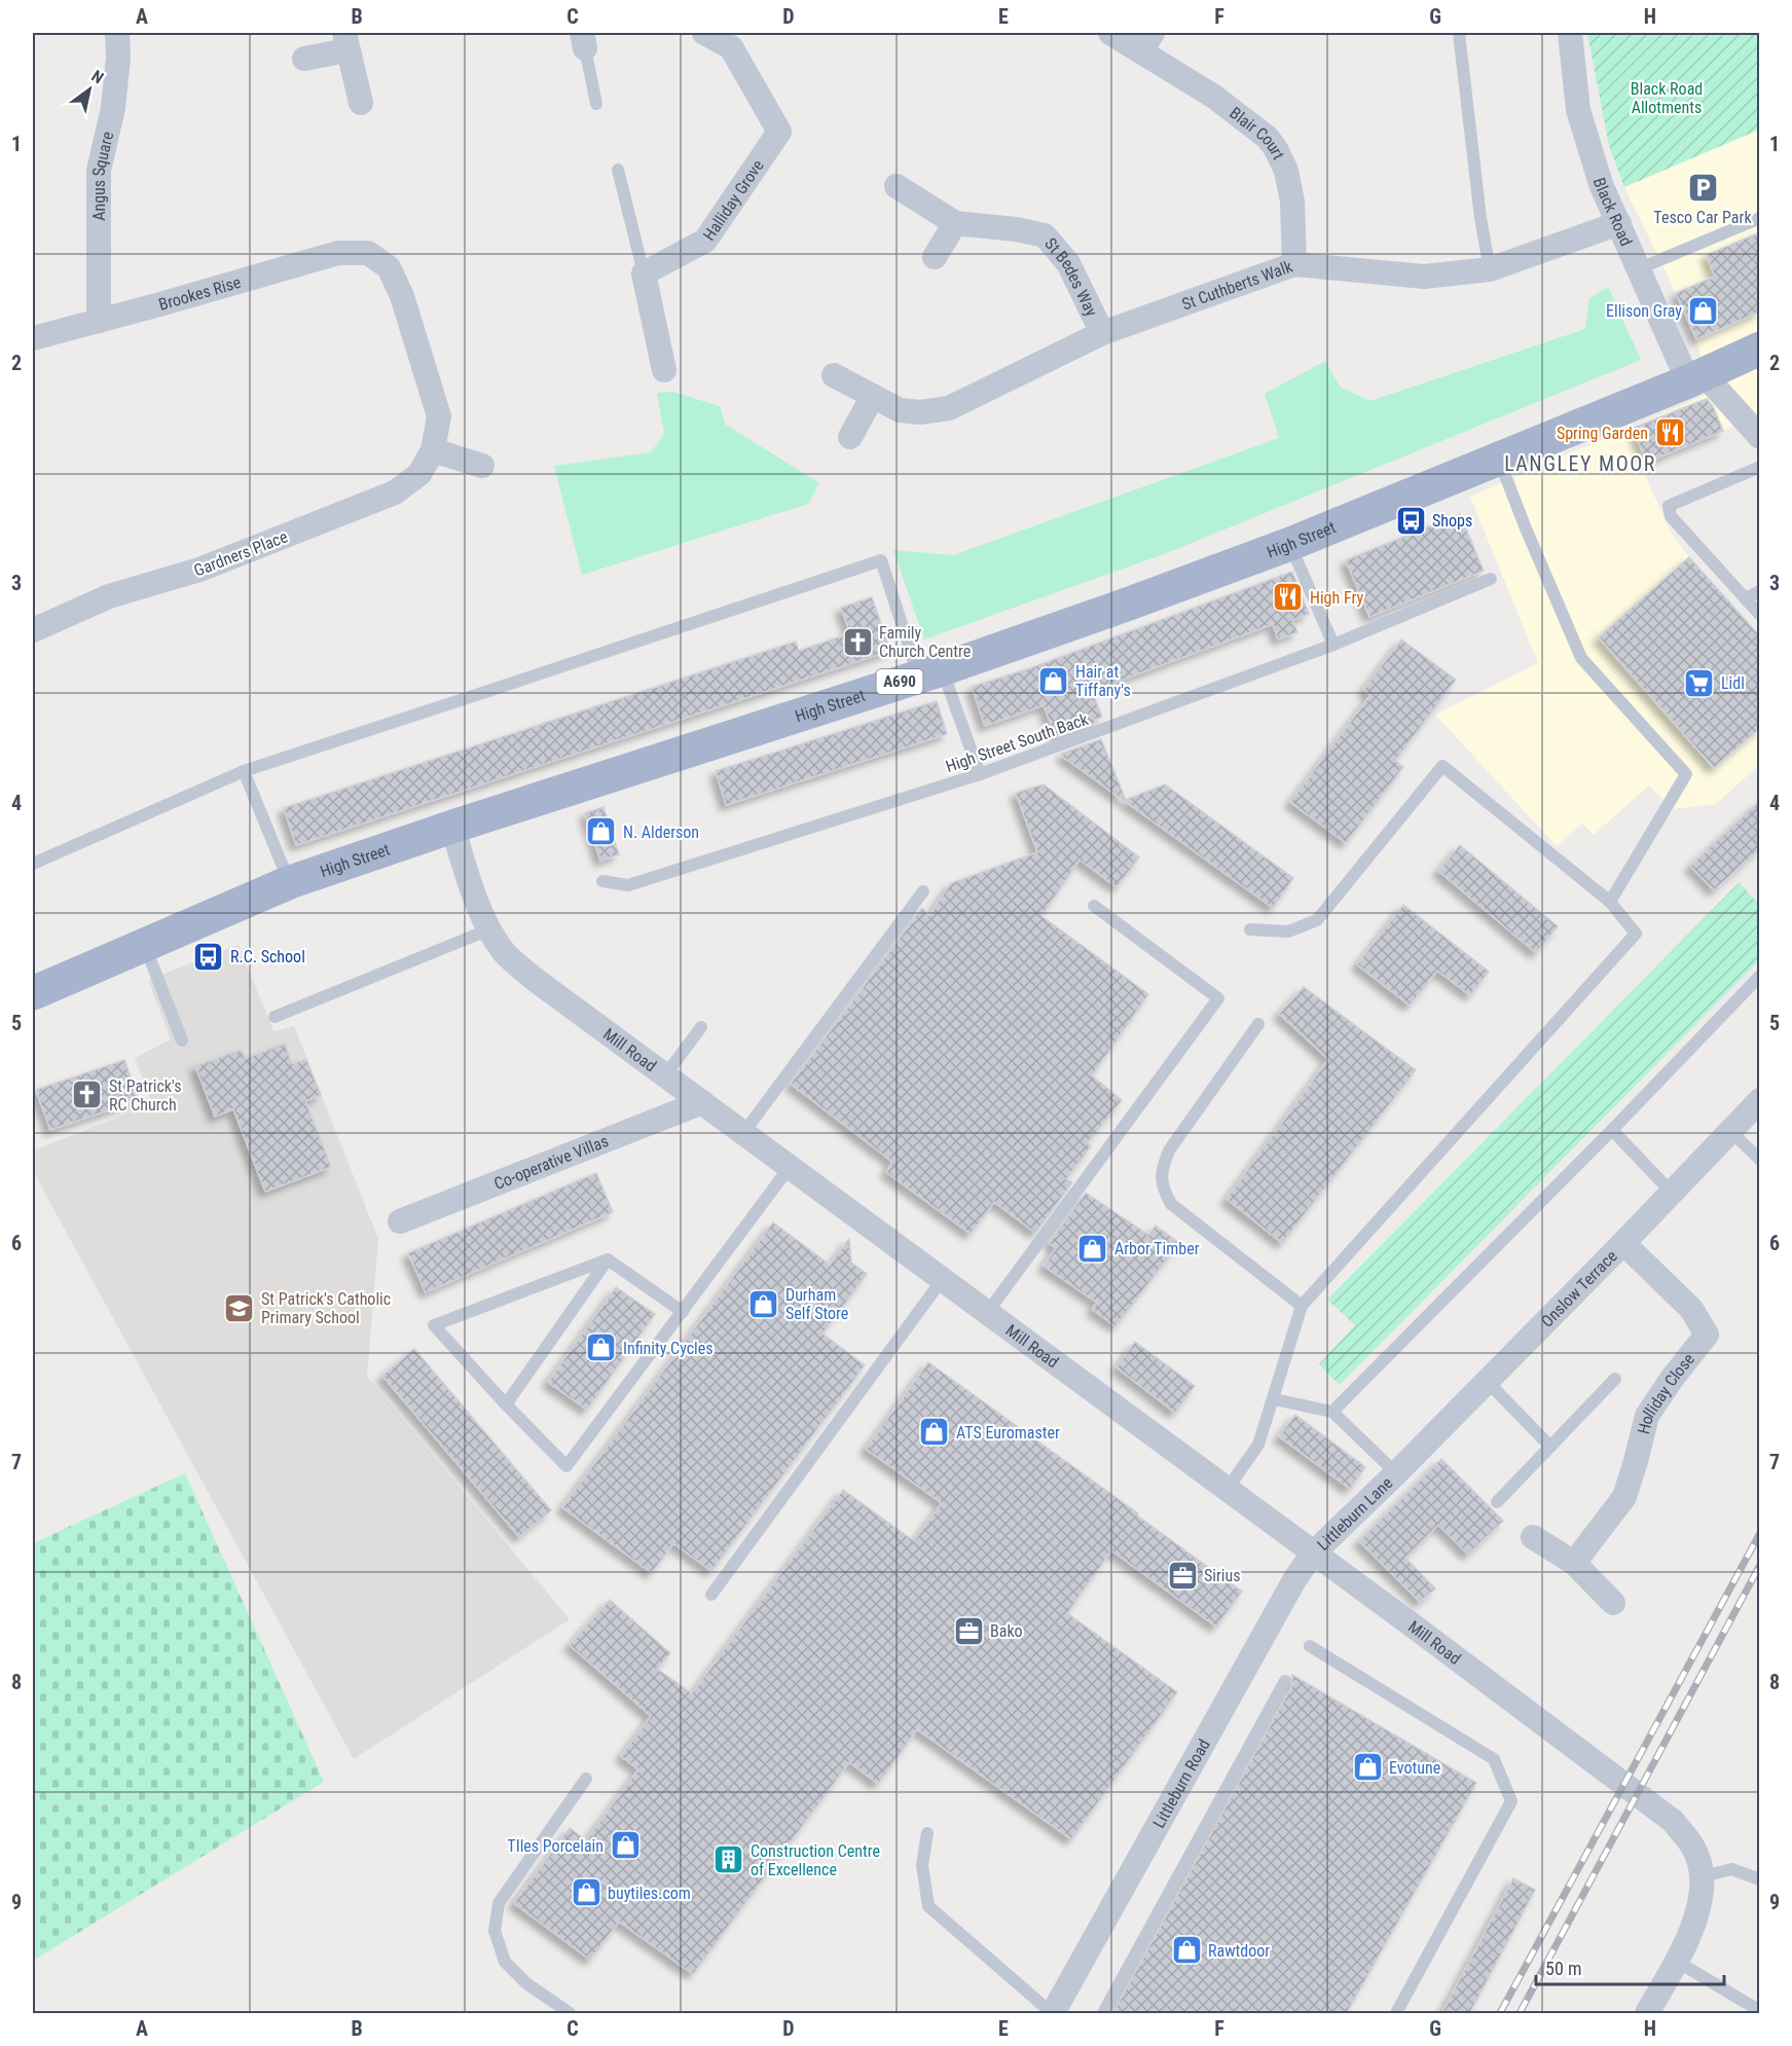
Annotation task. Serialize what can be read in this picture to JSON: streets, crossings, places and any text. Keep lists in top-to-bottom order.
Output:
{
  "streets": {
    "main road": ["High Street", "A690"],
    "street": [
      "Blair Court",
      "Angus Square",
      "Halliday Grove",
      "Black Road",
      "St Bedes Way",
      "St Cuthberts Walk",
      "Brookes Rise",
      "Gardners Place",
      "Mill Road",
      "Co-operative Villas",
      "Onslow Terrace",
      "Holliday Close",
      "Littleburn Lane",
      "Littleburn Road"
    ],
    "lane": ["High Street South Back"]
  },
  "crossings": [
    ["Blair Court", "St Cuthberts Walk"],
    ["Angus Square", "Brookes Rise"],
    ["Black Road", "St Cuthberts Walk"],
    ["Black Road", "High Street"],
    ["St Bedes Way", "St Cuthberts Walk"],
    ["Brookes Rise", "Gardners Place"],
    ["High Street", "Mill Road"],
    ["Mill Road", "Co-operative Villas"],
    ["Mill Road", "Littleburn Lane"],
    ["Mill Road", "Littleburn Road"],
    ["Onslow Terrace", "Holliday Close"],
    ["Onslow Terrace", "Littleburn Lane"],
    ["Littleburn Lane", "Littleburn Road"]
  ],
  "districts": ["LANGLEY MOOR"],
  "parks": ["Black Road Allotments"],
  "places": {
    "parking": ["Tesco Car Park"],
    "shop": [
      "Ellison Gray",
      "Hair at Tiffany's",
      "N. Alderson",
      "Arbor Timber",
      "Durham Self Store",
      "Infinity Cycles",
      "ATS Euromaster",
      "Evotune",
      "TIles Porcelain",
      "buytiles.com",
      "Rawtdoor"
    ],
    "restaurant": ["Spring Garden", "High Fry"],
    "bus stop": ["Shops", "R.C. School"],
    "church": ["Family Church Centre", "St Patrick's RC Church"],
    "supermarket": ["Lidl"],
    "school or university": ["St Patrick's Catholic Primary School"],
    "office": ["Sirius", "Bako"],
    "building": ["Construction Centre of Excellence"]
  },
  "scale_bar": "50 m",
  "north": "top right",
  "grid": {
    "columns": [
      "A",
      "B",
      "C",
      "D",
      "E",
      "F",
      "G",
      "H"
    ],
    "rows": [
      "1",
      "2",
      "3",
      "4",
      "5",
      "6",
      "7",
      "8",
      "9"
    ]
  }
}
